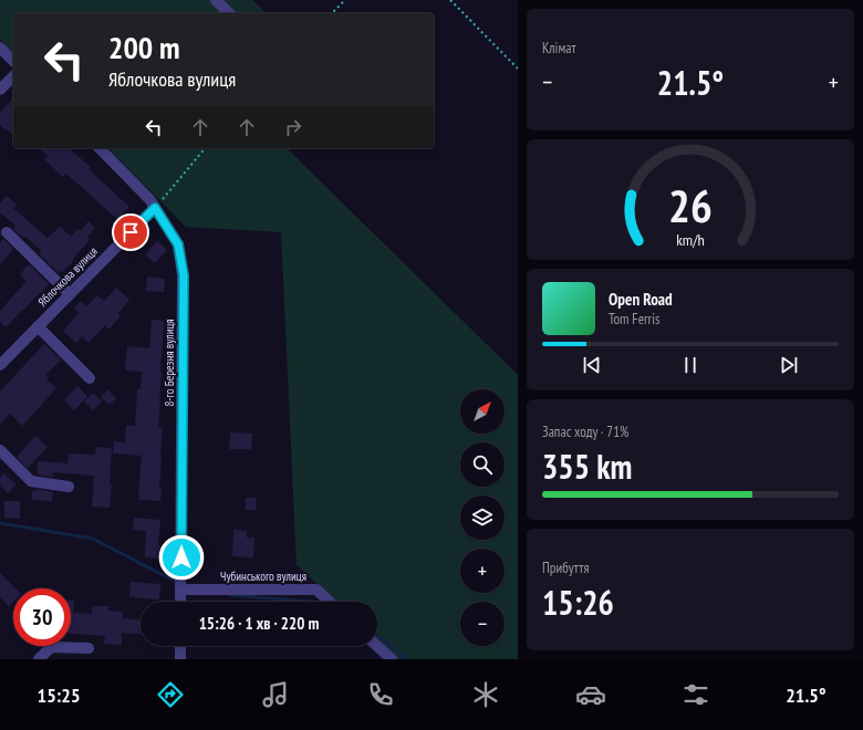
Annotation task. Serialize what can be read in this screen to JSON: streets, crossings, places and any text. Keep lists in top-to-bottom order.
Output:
{
  "streets": {
    "street": ["Яблочкова вулиця", "8-го Березня вулиця", "Чубинського вулиця"]
  },
  "crossings": [
    ["Яблочкова вулиця", "8-го Березня вулиця"],
    ["8-го Березня вулиця", "Чубинського вулиця"]
  ],
  "north": "top right",
  "page": {
    "tile": [
      "Клімат",
      ["Запас ходу · 71%", "355 km"],
      ["Прибуття", "15:26"]
    ],
    "turn": ["200 m", "Яблочкова вулиця"],
    "heat": ["−", "21.5°", "+"],
    "song": ["Open Road", "Tom Ferris"],
    "map_buttons": ["+", "−"],
    "limit": "30",
    "trip": "15:26 · 1 хв · 220 m",
    "tabs": ["15:25", "21.5°"],
    "gauge": ["26", "km/h"]
  }
}
